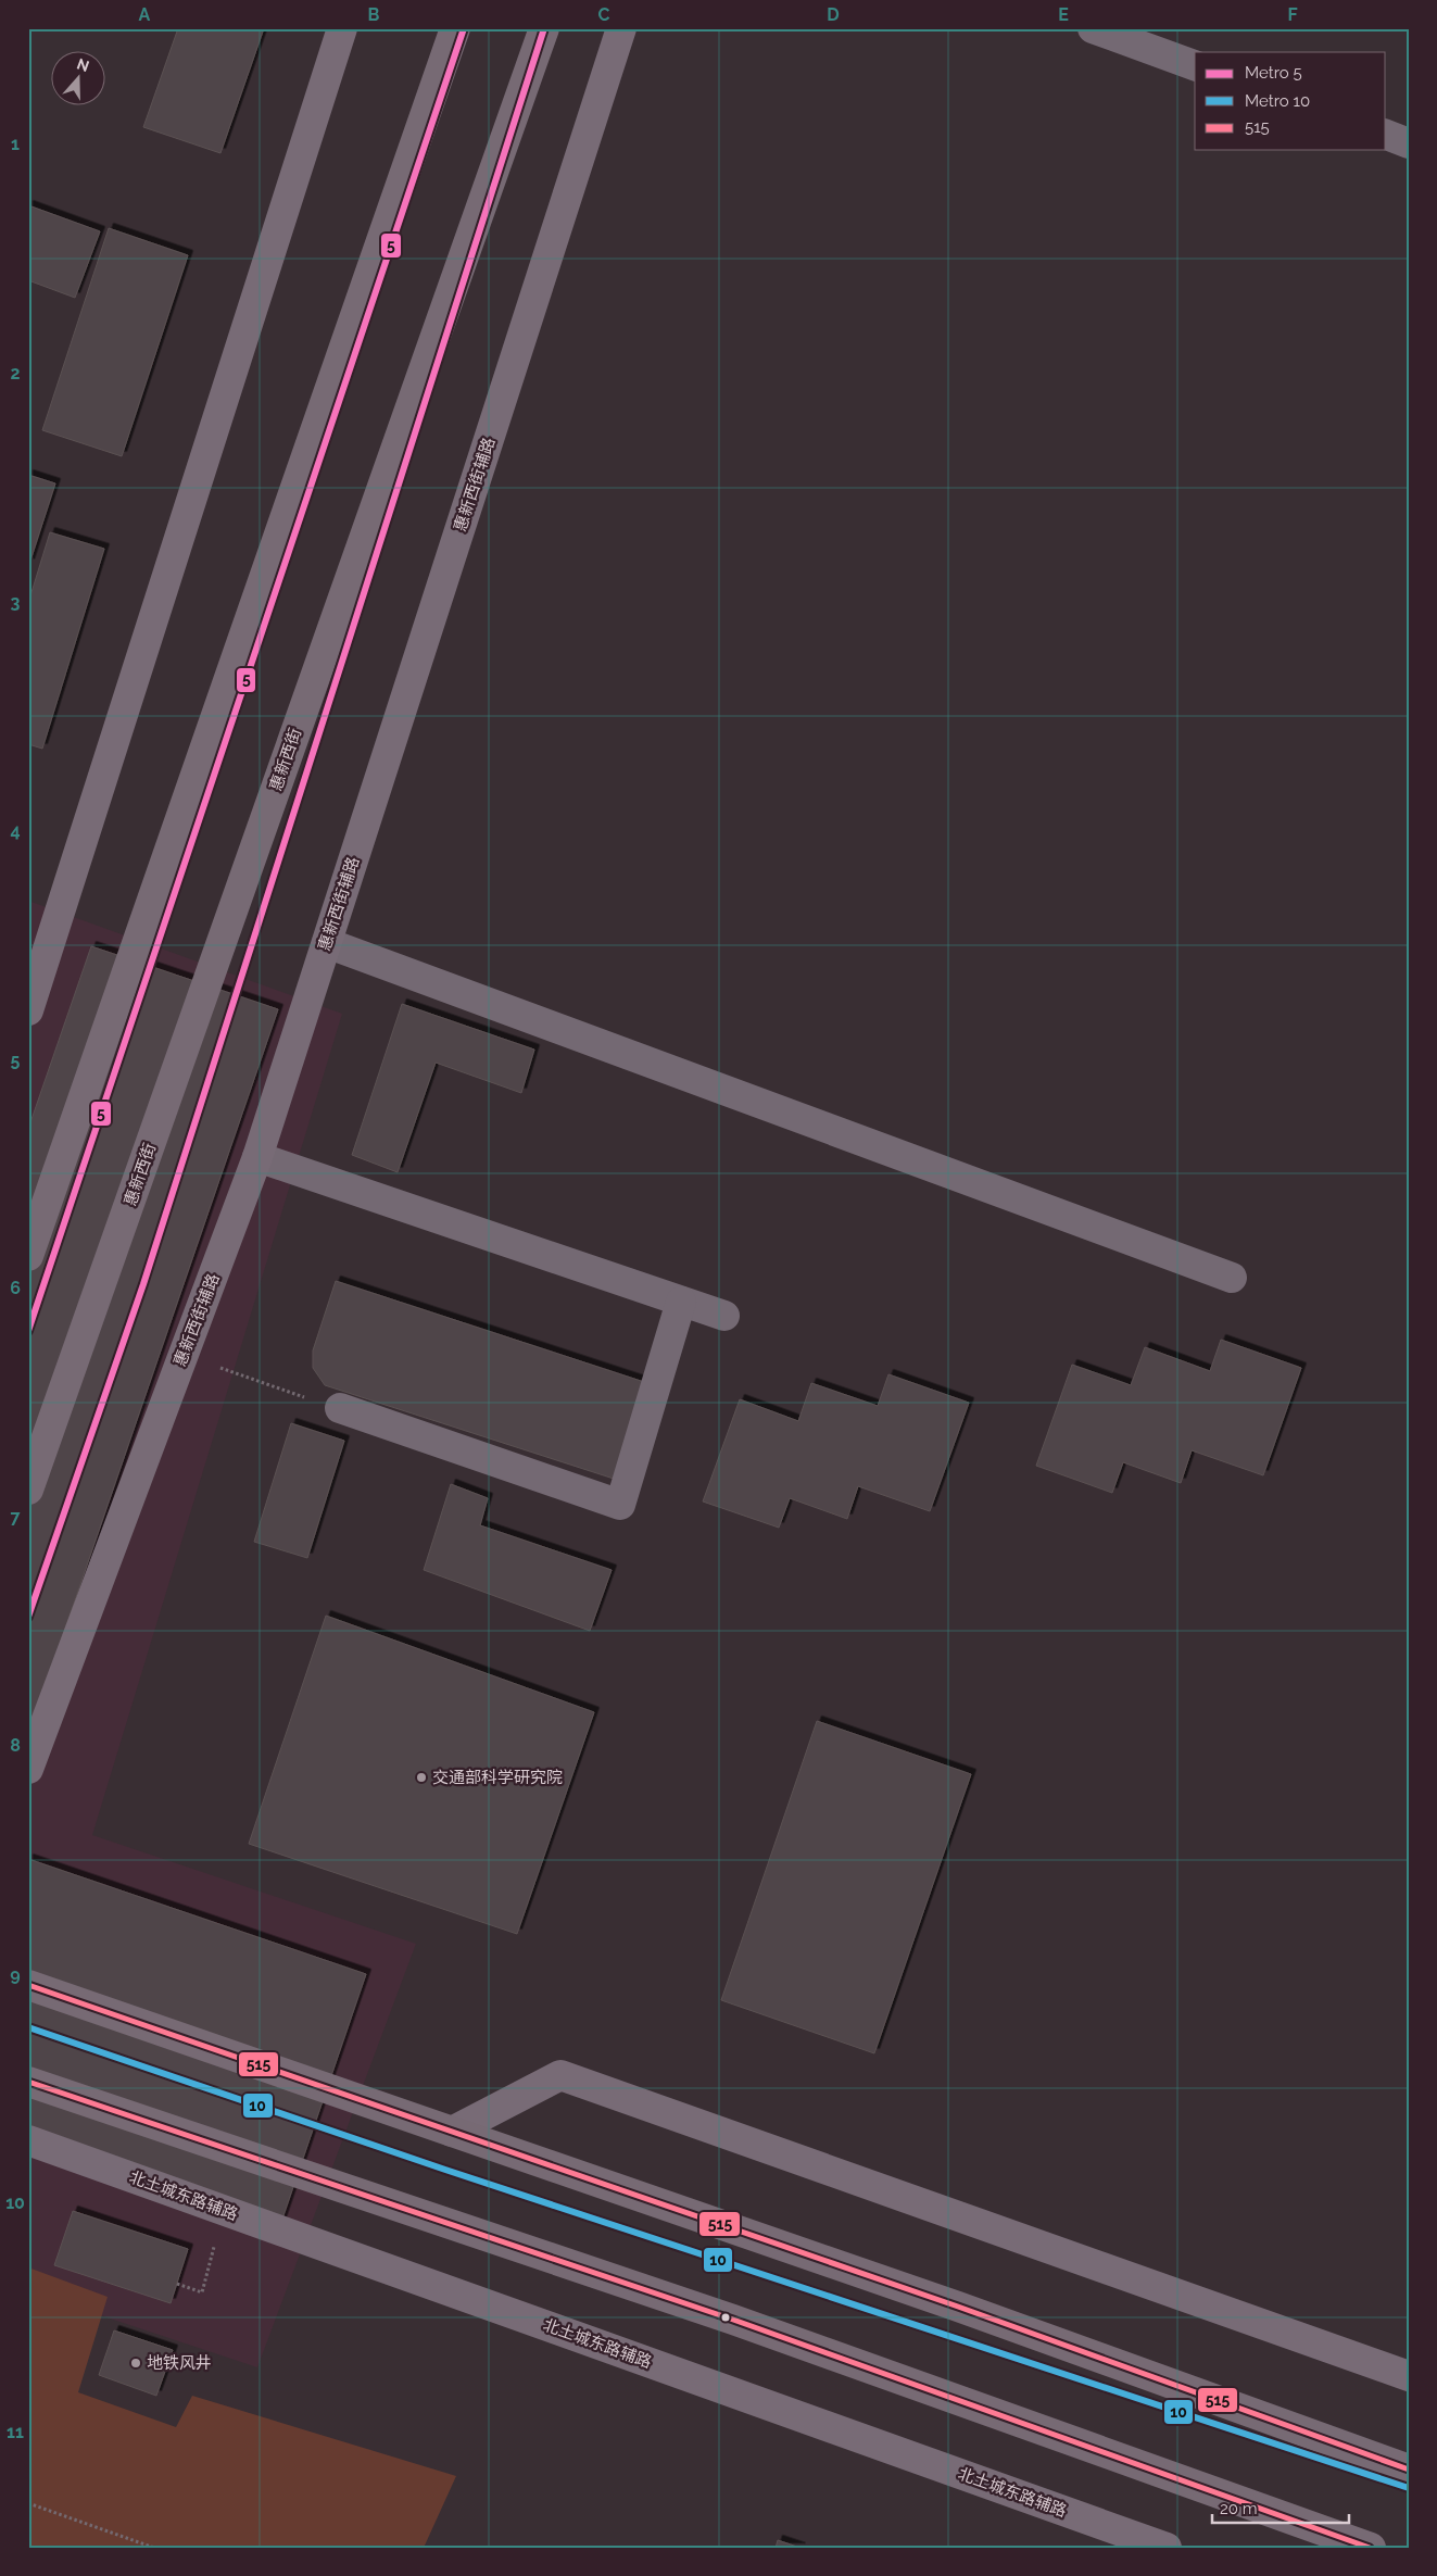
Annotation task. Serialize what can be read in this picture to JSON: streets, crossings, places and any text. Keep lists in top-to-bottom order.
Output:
{
  "streets": {
    "main road": ["惠新西街"],
    "street": ["惠新西街辅路", "北土城东路辅路"]
  },
  "places": ["交通部科学研究院", "地铁风井"],
  "lines": ["metro line 5", "transit line 515", "metro line 10"],
  "legend": ["Metro 5", "Metro 10", "515"],
  "scale_bar": "20 m",
  "north": "top",
  "grid": {
    "columns": [
      "A",
      "B",
      "C",
      "D",
      "E",
      "F"
    ],
    "rows": [
      "1",
      "2",
      "3",
      "4",
      "5",
      "6",
      "7",
      "8",
      "9",
      "10",
      "11"
    ]
  }
}
